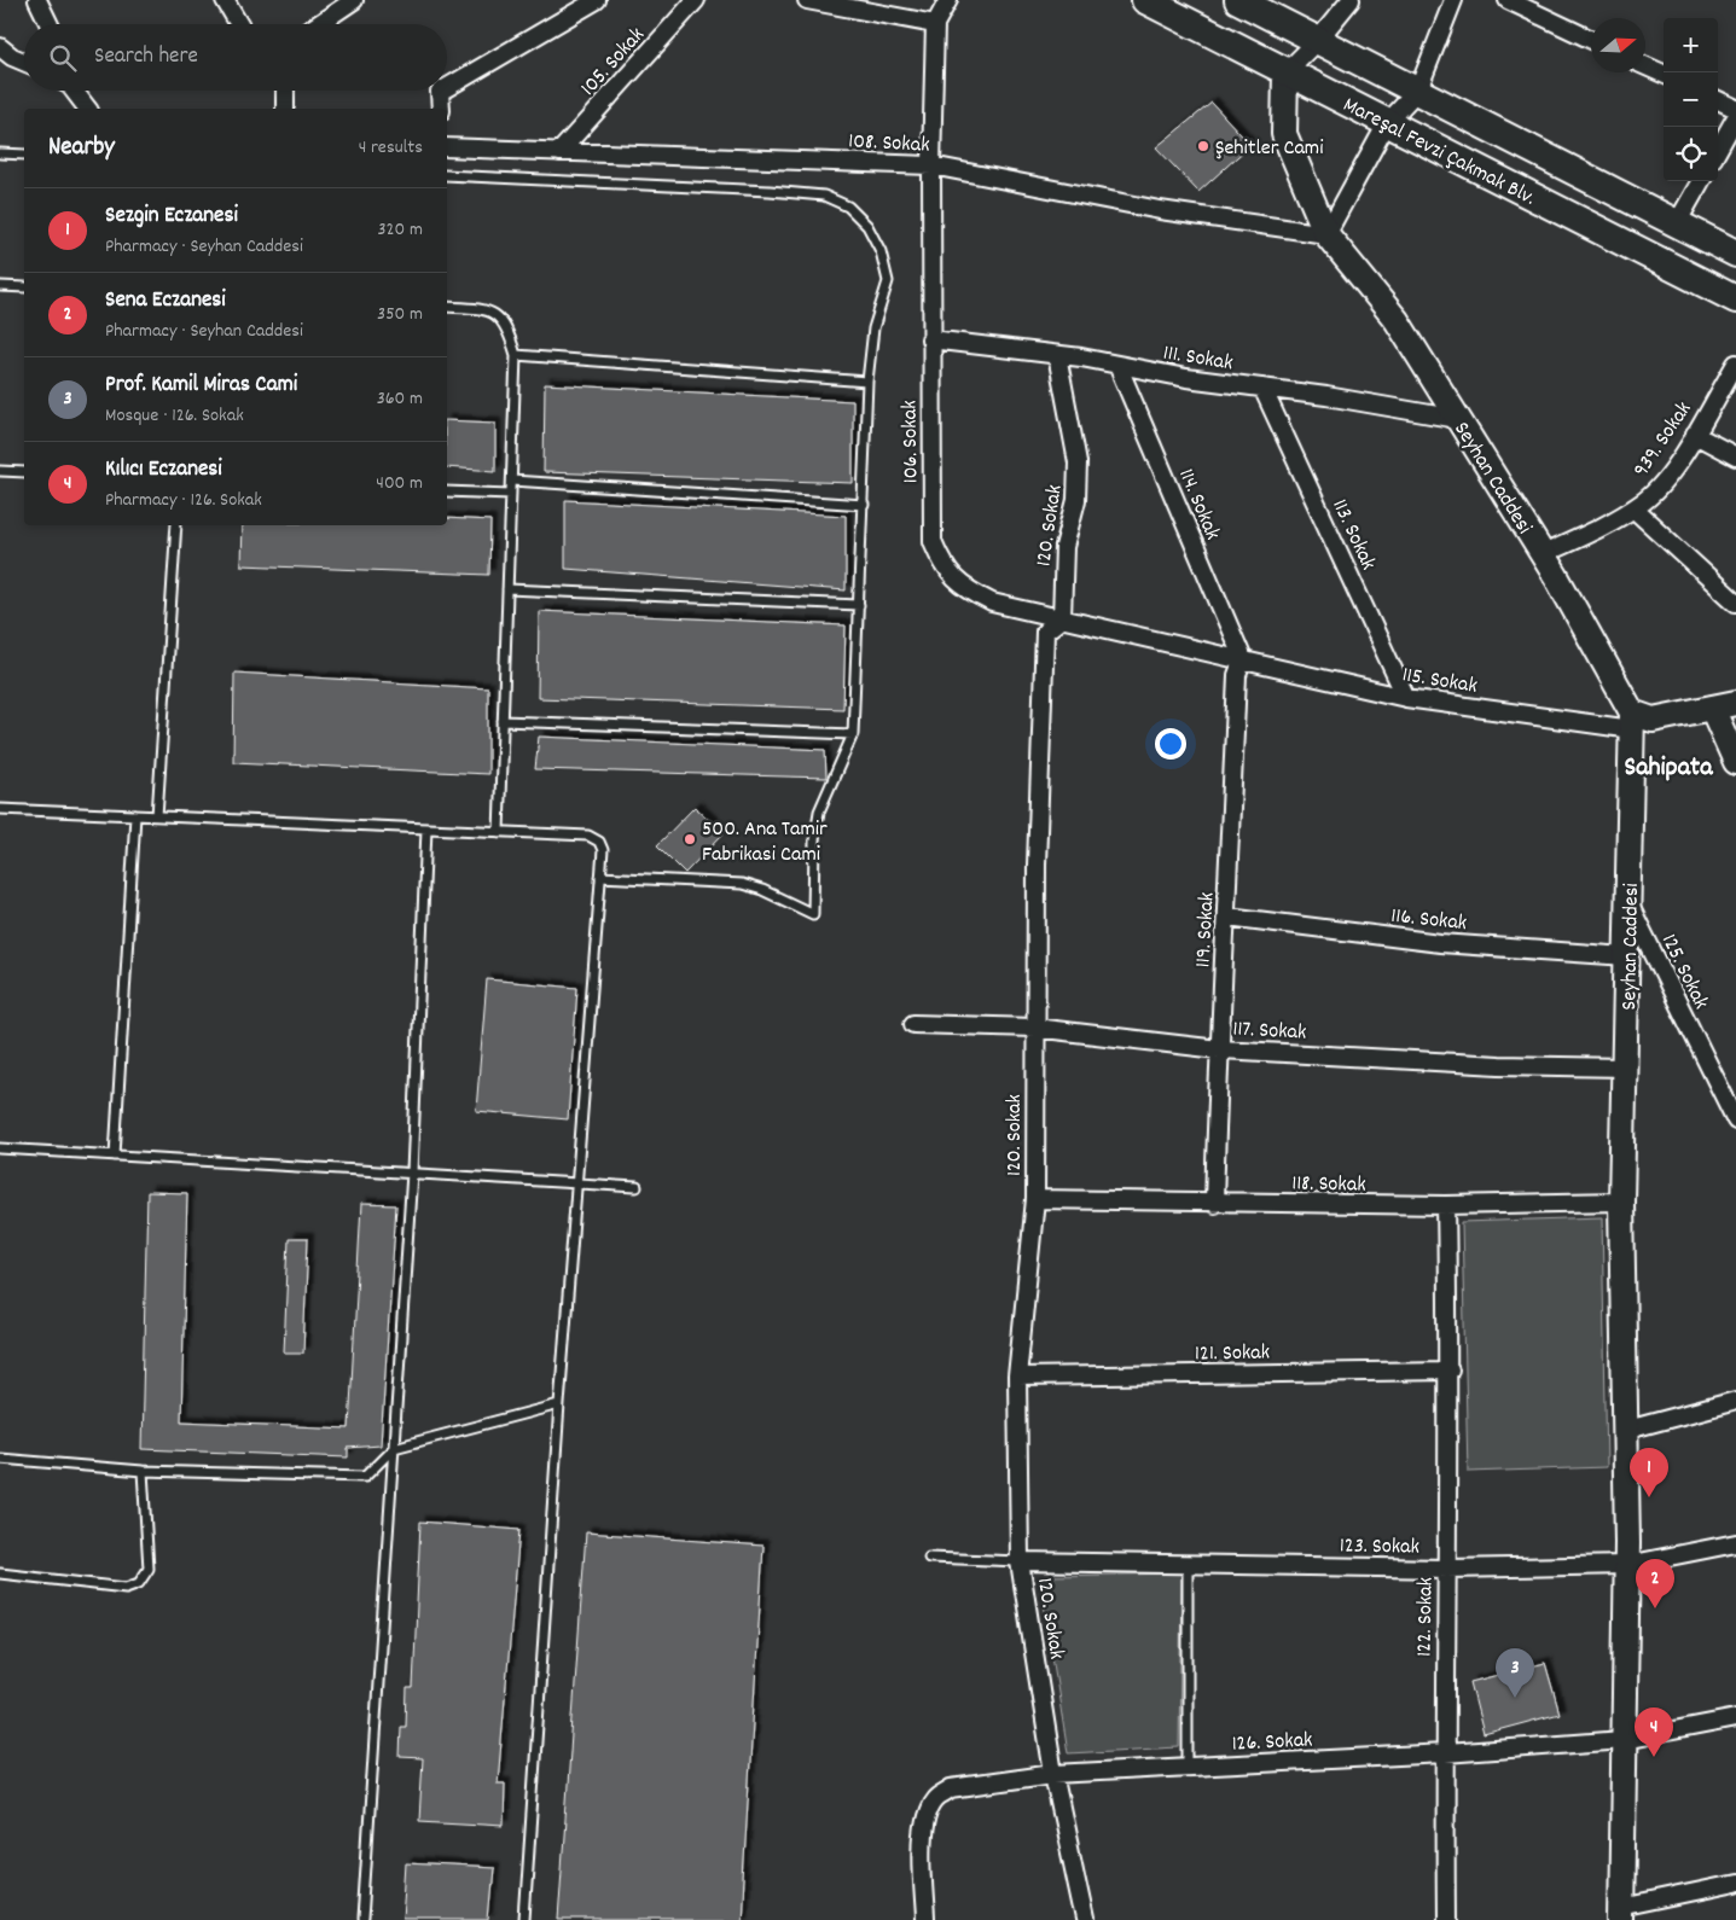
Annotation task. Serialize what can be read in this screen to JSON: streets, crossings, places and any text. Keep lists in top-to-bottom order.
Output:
{
  "streets": {
    "main road": ["Mareşal Fevzi Çakmak Blv.", "Seyhan Caddesi"],
    "street": [
      "105. Sokak",
      "108. Sokak",
      "111. Sokak",
      "939. Sokak",
      "106. Sokak",
      "114. Sokak",
      "120. Sokak",
      "113. Sokak",
      "115. Sokak",
      "116. Sokak",
      "119. Sokak",
      "125. Sokak",
      "117. Sokak",
      "118. Sokak",
      "121. Sokak",
      "123. Sokak",
      "122. Sokak",
      "126. Sokak"
    ]
  },
  "crossings": [
    ["105. Sokak", "108. Sokak"],
    ["108. Sokak", "106. Sokak"],
    ["108. Sokak", "Seyhan Caddesi"],
    ["Mareşal Fevzi Çakmak Blv.", "Seyhan Caddesi"],
    ["111. Sokak", "106. Sokak"],
    ["111. Sokak", "Seyhan Caddesi"],
    ["111. Sokak", "114. Sokak"],
    ["111. Sokak", "120. Sokak"],
    ["111. Sokak", "113. Sokak"],
    ["939. Sokak", "Seyhan Caddesi"],
    ["106. Sokak", "114. Sokak"],
    ["106. Sokak", "120. Sokak"],
    ["106. Sokak", "115. Sokak"],
    ["106. Sokak", "119. Sokak"],
    ["Seyhan Caddesi", "115. Sokak"],
    ["Seyhan Caddesi", "116. Sokak"],
    ["Seyhan Caddesi", "125. Sokak"],
    ["Seyhan Caddesi", "117. Sokak"],
    ["Seyhan Caddesi", "118. Sokak"],
    ["Seyhan Caddesi", "123. Sokak"],
    ["Seyhan Caddesi", "126. Sokak"],
    ["114. Sokak", "115. Sokak"],
    ["114. Sokak", "119. Sokak"],
    ["120. Sokak", "117. Sokak"],
    ["120. Sokak", "118. Sokak"],
    ["120. Sokak", "121. Sokak"],
    ["120. Sokak", "123. Sokak"],
    ["120. Sokak", "126. Sokak"],
    ["113. Sokak", "115. Sokak"],
    ["115. Sokak", "119. Sokak"],
    ["116. Sokak", "119. Sokak"],
    ["119. Sokak", "117. Sokak"],
    ["119. Sokak", "118. Sokak"],
    ["118. Sokak", "122. Sokak"],
    ["121. Sokak", "122. Sokak"],
    ["123. Sokak", "122. Sokak"],
    ["122. Sokak", "126. Sokak"]
  ],
  "districts": ["Sahipata"],
  "places": ["Şehitler Cami", "500. Ana Tamir Fabrikasi Cami"],
  "north": "right",
  "page": {
    "map_buttons": ["+", "−"],
    "search": "Search here",
    "heading": ["Nearby", "4 results"],
    "list": [
      {
        "mark": "1",
        "name": "Sezgin Eczanesi",
        "note": "Pharmacy · Seyhan Caddesi",
        "value": "320 m"
      },
      {
        "mark": "2",
        "name": "Sena Eczanesi",
        "note": "Pharmacy · Seyhan Caddesi",
        "value": "350 m"
      },
      {
        "mark": "3",
        "name": "Prof. Kamil Miras Cami",
        "note": "Mosque · 126. Sokak",
        "value": "360 m"
      },
      {
        "mark": "4",
        "name": "Kılıcı Eczanesi",
        "note": "Pharmacy · 126. Sokak",
        "value": "400 m"
      }
    ],
    "pins": [
      "1",
      "2",
      "3",
      "4"
    ]
  }
}
